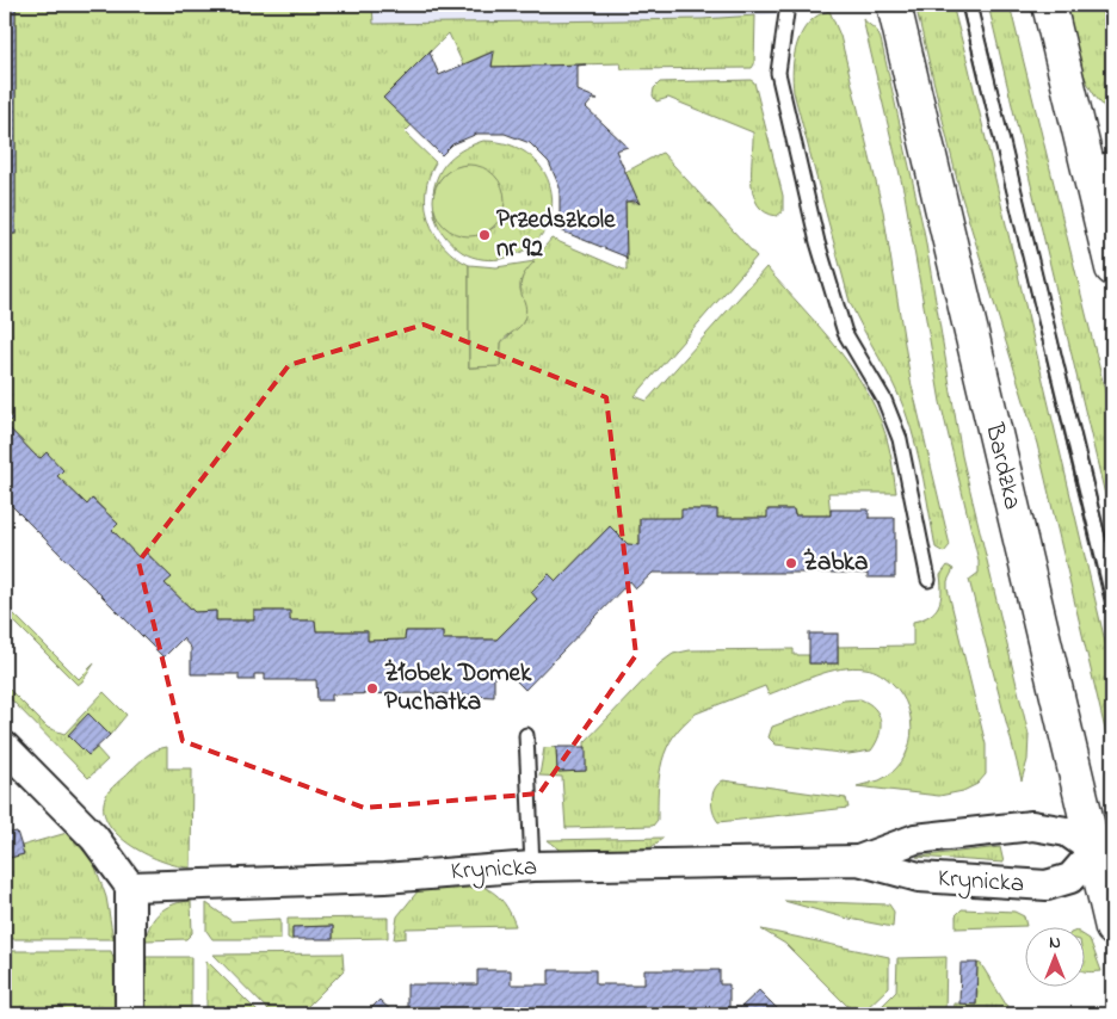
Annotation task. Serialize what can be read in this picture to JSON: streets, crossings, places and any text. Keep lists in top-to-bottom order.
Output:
{
  "streets": {
    "main road": ["Bardzka"],
    "street": ["Krynicka"]
  },
  "crossings": [
    ["Bardzka", "Krynicka"]
  ],
  "places": ["Przedszkole nr 92", "Żabka", "Żłobek Domek Puchatka"],
  "north": "top"
}
